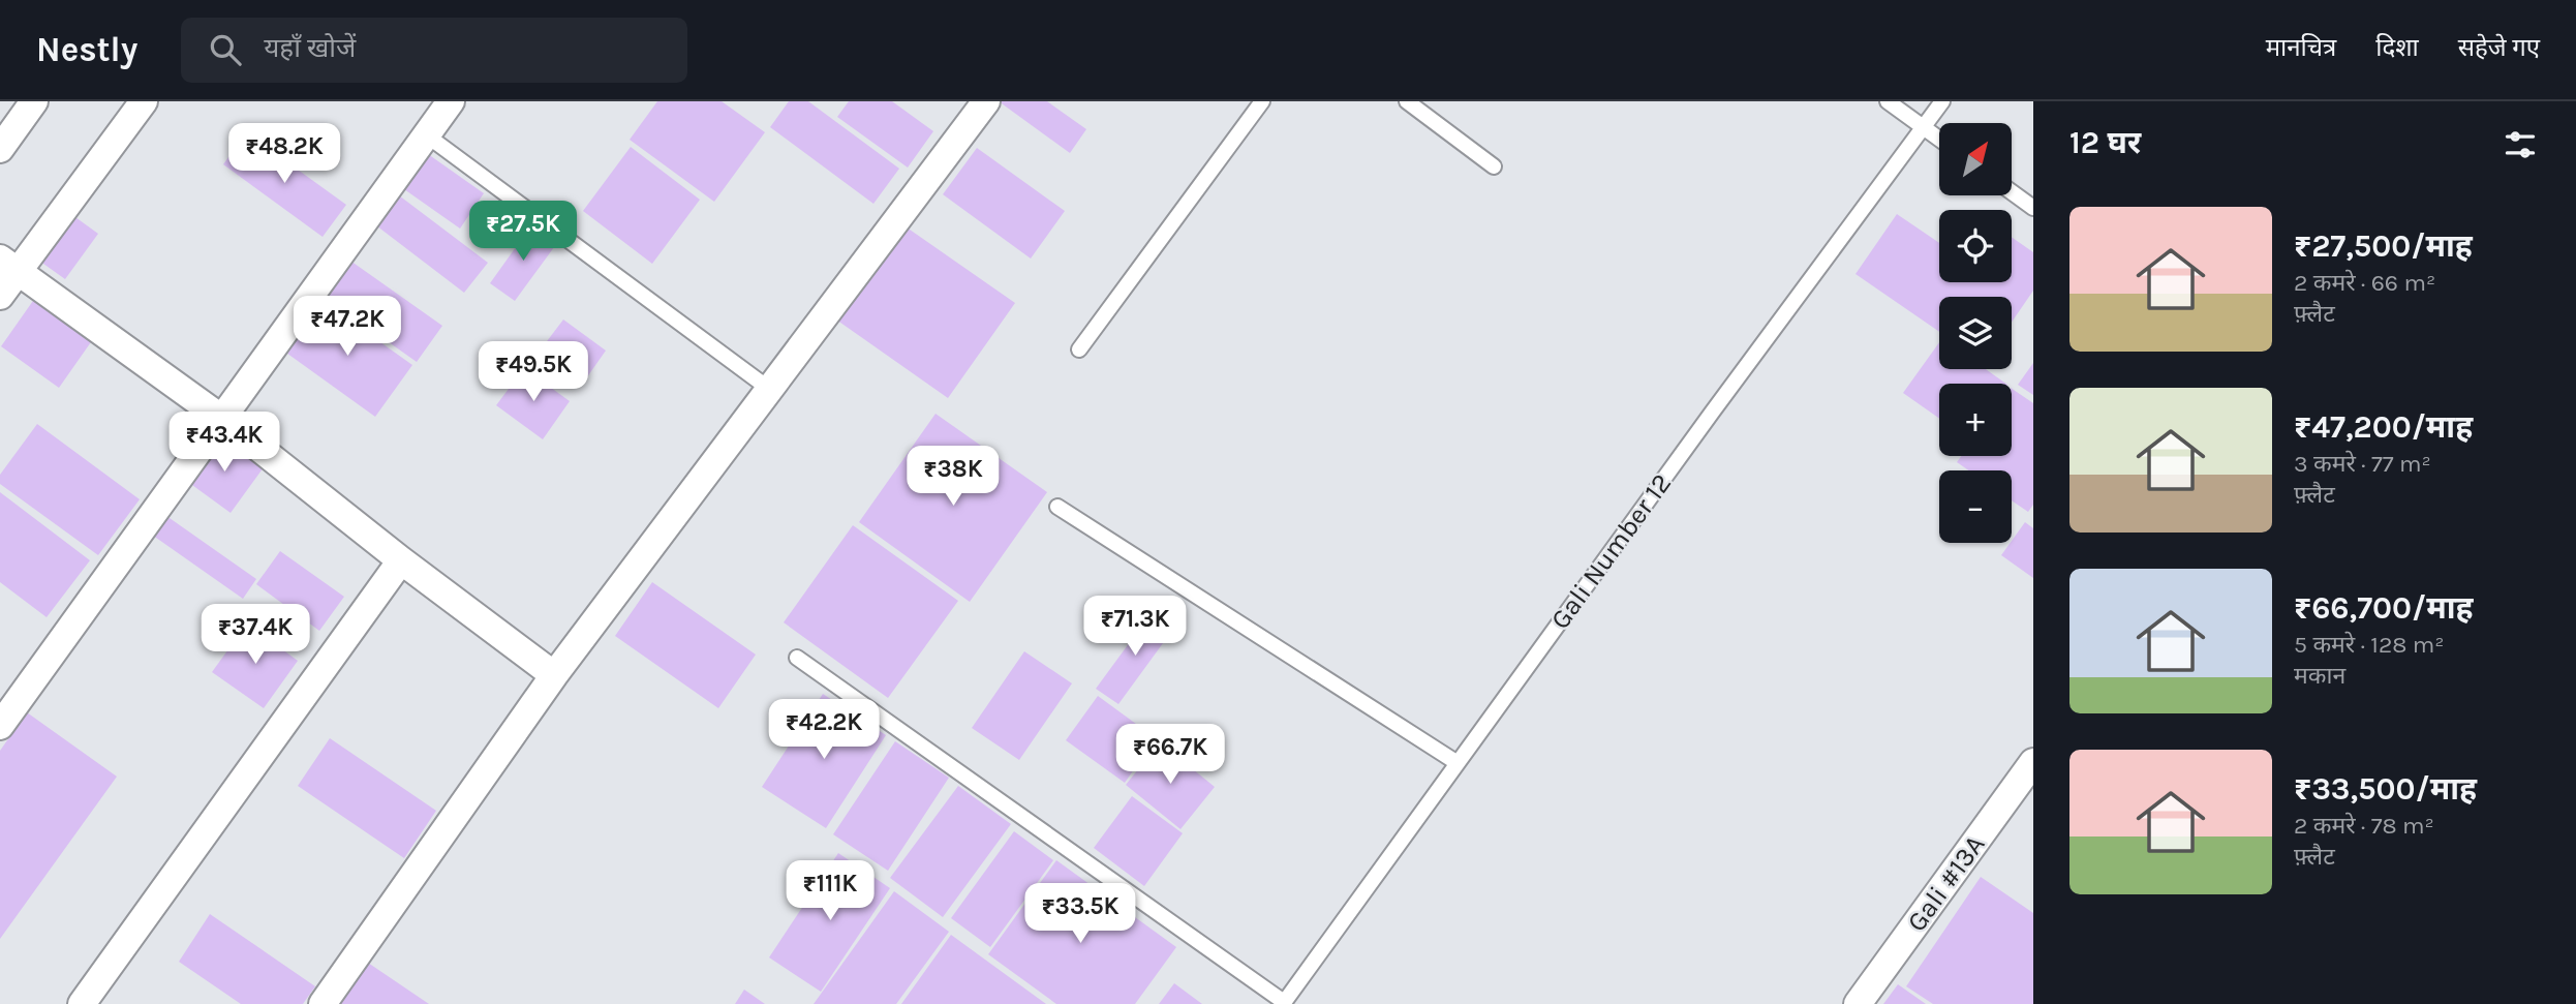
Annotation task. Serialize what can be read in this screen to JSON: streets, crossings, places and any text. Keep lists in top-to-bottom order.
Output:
{
  "streets": {
    "street": ["Gali #13A"],
    "lane": ["Gali Number 12"]
  },
  "north": "top right",
  "page": {
    "header": "Nestly",
    "search": "यहाँ खोजें",
    "nav": ["मानचित्र", "दिशा", "सहेजे गए"],
    "heading": "12 घर",
    "map_buttons": ["+", "−"],
    "price": [
      "₹48.2K",
      "₹27.5K",
      "₹47.2K",
      "₹49.5K",
      "₹43.4K",
      "₹38K",
      "₹71.3K",
      "₹37.4K",
      "₹42.2K",
      "₹66.7K",
      "₹111K",
      "₹33.5K"
    ],
    "list": [
      {
        "name": "₹27,500/माह",
        "note": "2 कमरे · 66 m² · फ़्लैट"
      },
      {
        "name": "₹47,200/माह",
        "note": "3 कमरे · 77 m² · फ़्लैट"
      },
      {
        "name": "₹66,700/माह",
        "note": "5 कमरे · 128 m² · मकान"
      },
      {
        "name": "₹33,500/माह",
        "note": "2 कमरे · 78 m² · फ़्लैट"
      }
    ]
  }
}
